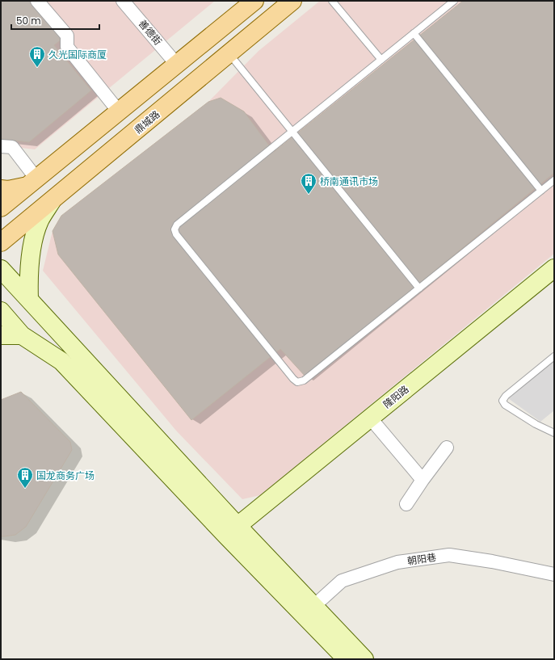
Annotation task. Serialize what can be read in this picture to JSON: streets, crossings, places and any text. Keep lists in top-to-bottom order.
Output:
{
  "streets": {
    "main road": ["鼎城路", "隆阳路"],
    "street": ["善德街", "朝阳巷"]
  },
  "places": {
    "building": ["久光国际商厦", "桥南通讯市场", "国龙商务广场"]
  },
  "scale_bar": "50 m"
}
